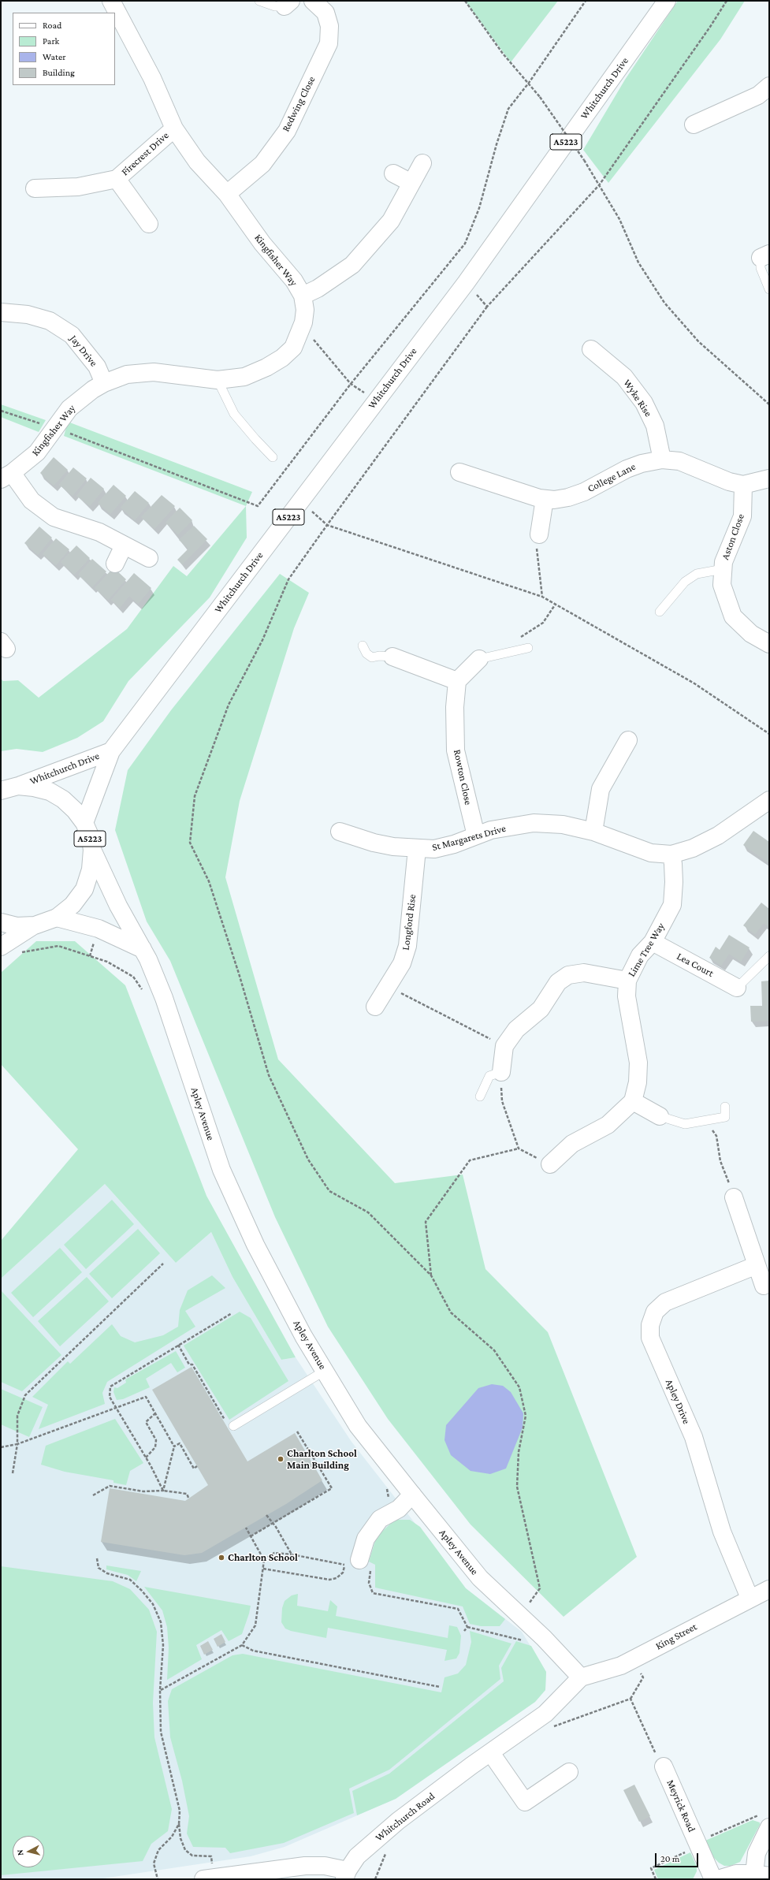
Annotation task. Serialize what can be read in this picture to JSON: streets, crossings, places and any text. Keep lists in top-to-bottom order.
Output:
{
  "streets": {
    "street": [
      "Whitchurch Drive",
      "Redwing Close",
      "A5223",
      "Firecrest Drive",
      "Kingfisher Way",
      "Jay Drive",
      "Wyke Rise",
      "College Lane",
      "Aston Close",
      "Rowton Close",
      "St Margarets Drive",
      "Longford Rise",
      "Lime Tree Way",
      "Lea Court",
      "Apley Avenue",
      "Apley Drive",
      "King Street",
      "Meyrick Road",
      "Whitchurch Road"
    ]
  },
  "crossings": [
    ["Whitchurch Drive", "Apley Avenue"],
    ["Redwing Close", "Kingfisher Way"],
    ["Firecrest Drive", "Kingfisher Way"],
    ["Kingfisher Way", "Jay Drive"],
    ["Wyke Rise", "College Lane"],
    ["College Lane", "Aston Close"],
    ["Rowton Close", "St Margarets Drive"],
    ["St Margarets Drive", "Longford Rise"],
    ["St Margarets Drive", "Lime Tree Way"],
    ["Lime Tree Way", "Lea Court"],
    ["Apley Avenue", "King Street"],
    ["Apley Avenue", "Whitchurch Road"],
    ["Apley Drive", "King Street"],
    ["King Street", "Whitchurch Road"]
  ],
  "places": ["Charlton School Main Building", "Charlton School"],
  "legend": [
    "Road",
    "Park",
    "Water",
    "Building"
  ],
  "scale_bar": "20 m",
  "north": "left"
}
